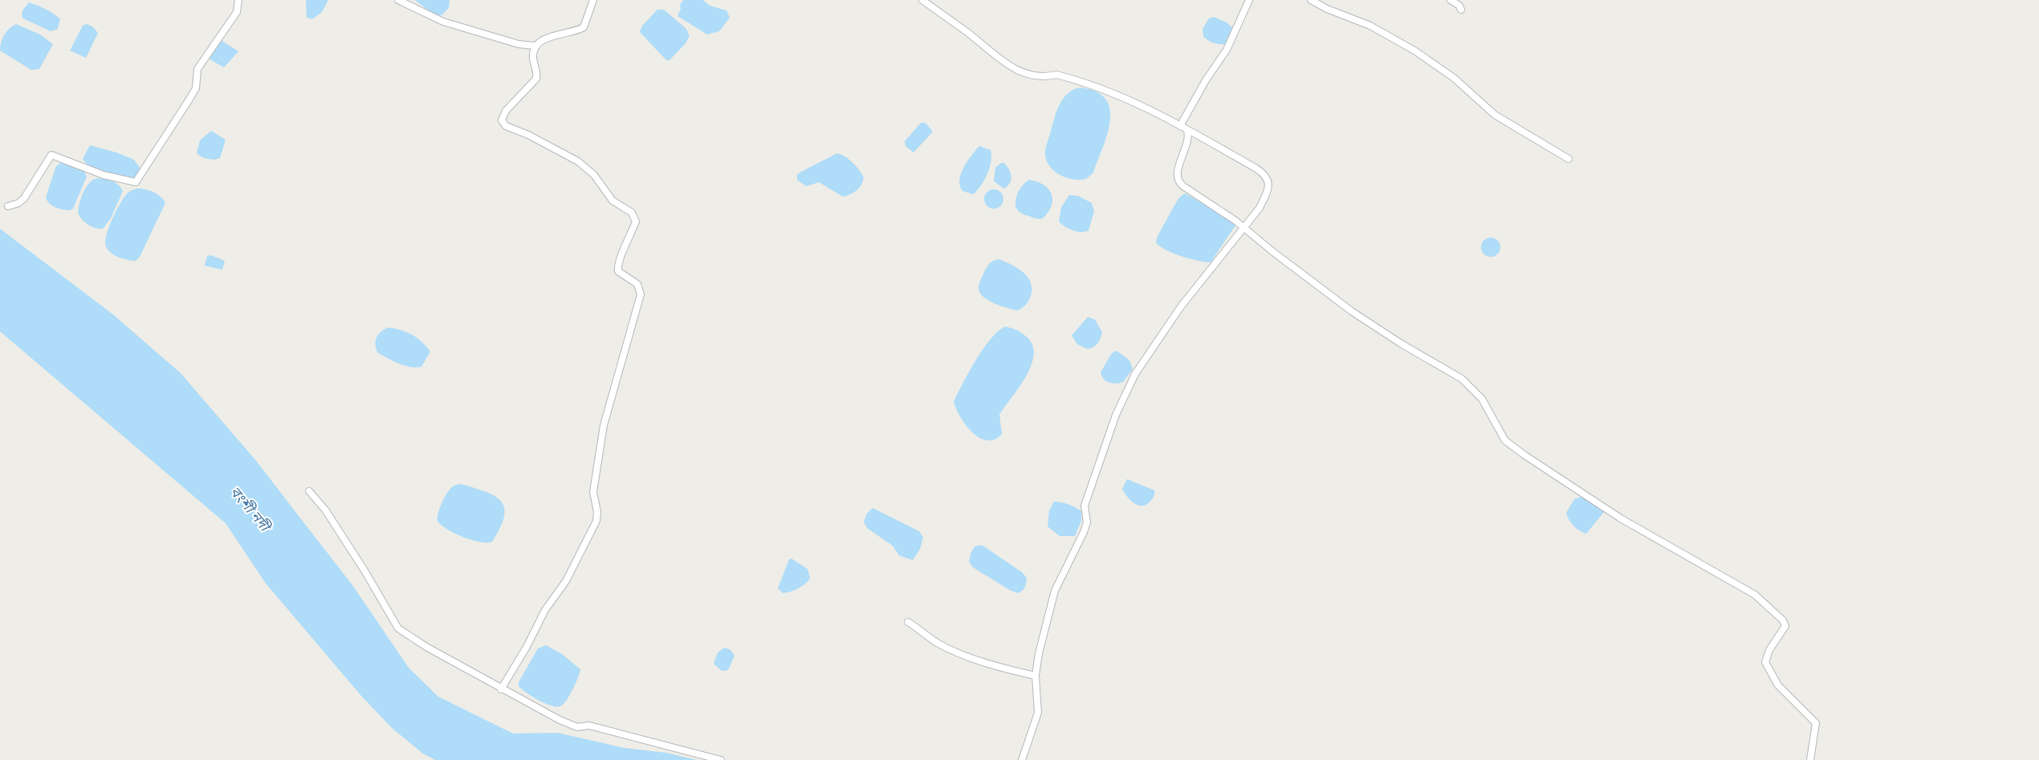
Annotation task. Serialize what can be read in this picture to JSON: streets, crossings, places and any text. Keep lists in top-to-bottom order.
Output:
{
  "water": ["বংশী নদী"]
}
